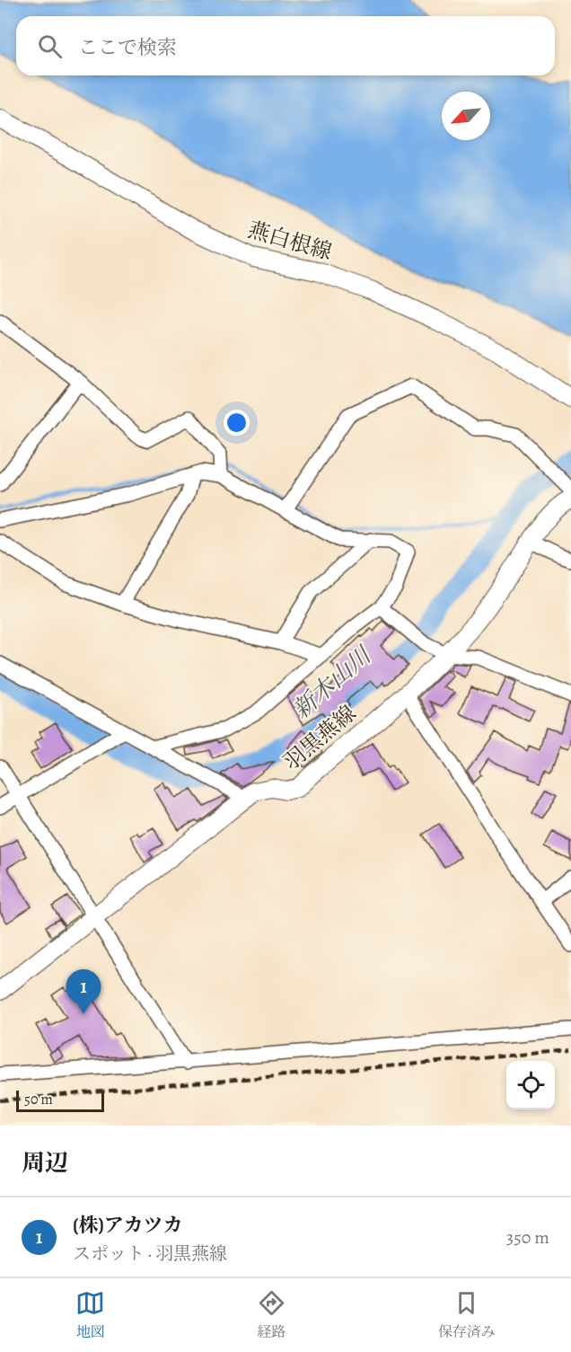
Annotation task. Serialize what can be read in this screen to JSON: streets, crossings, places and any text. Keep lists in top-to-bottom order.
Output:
{
  "streets": {
    "main road": ["燕白根線", "羽黒燕線"]
  },
  "water": ["新木山川"],
  "scale_bar": "50 m",
  "north": "bottom left",
  "page": {
    "search": "ここで検索",
    "pins": "1",
    "scale": "50 m",
    "heading": "周辺",
    "list": [
      {
        "mark": "1",
        "name": "(株)アカツカ",
        "note": "スポット · 羽黒燕線",
        "value": "350 m"
      }
    ],
    "nav": ["地図", "経路", "保存済み"]
  }
}
